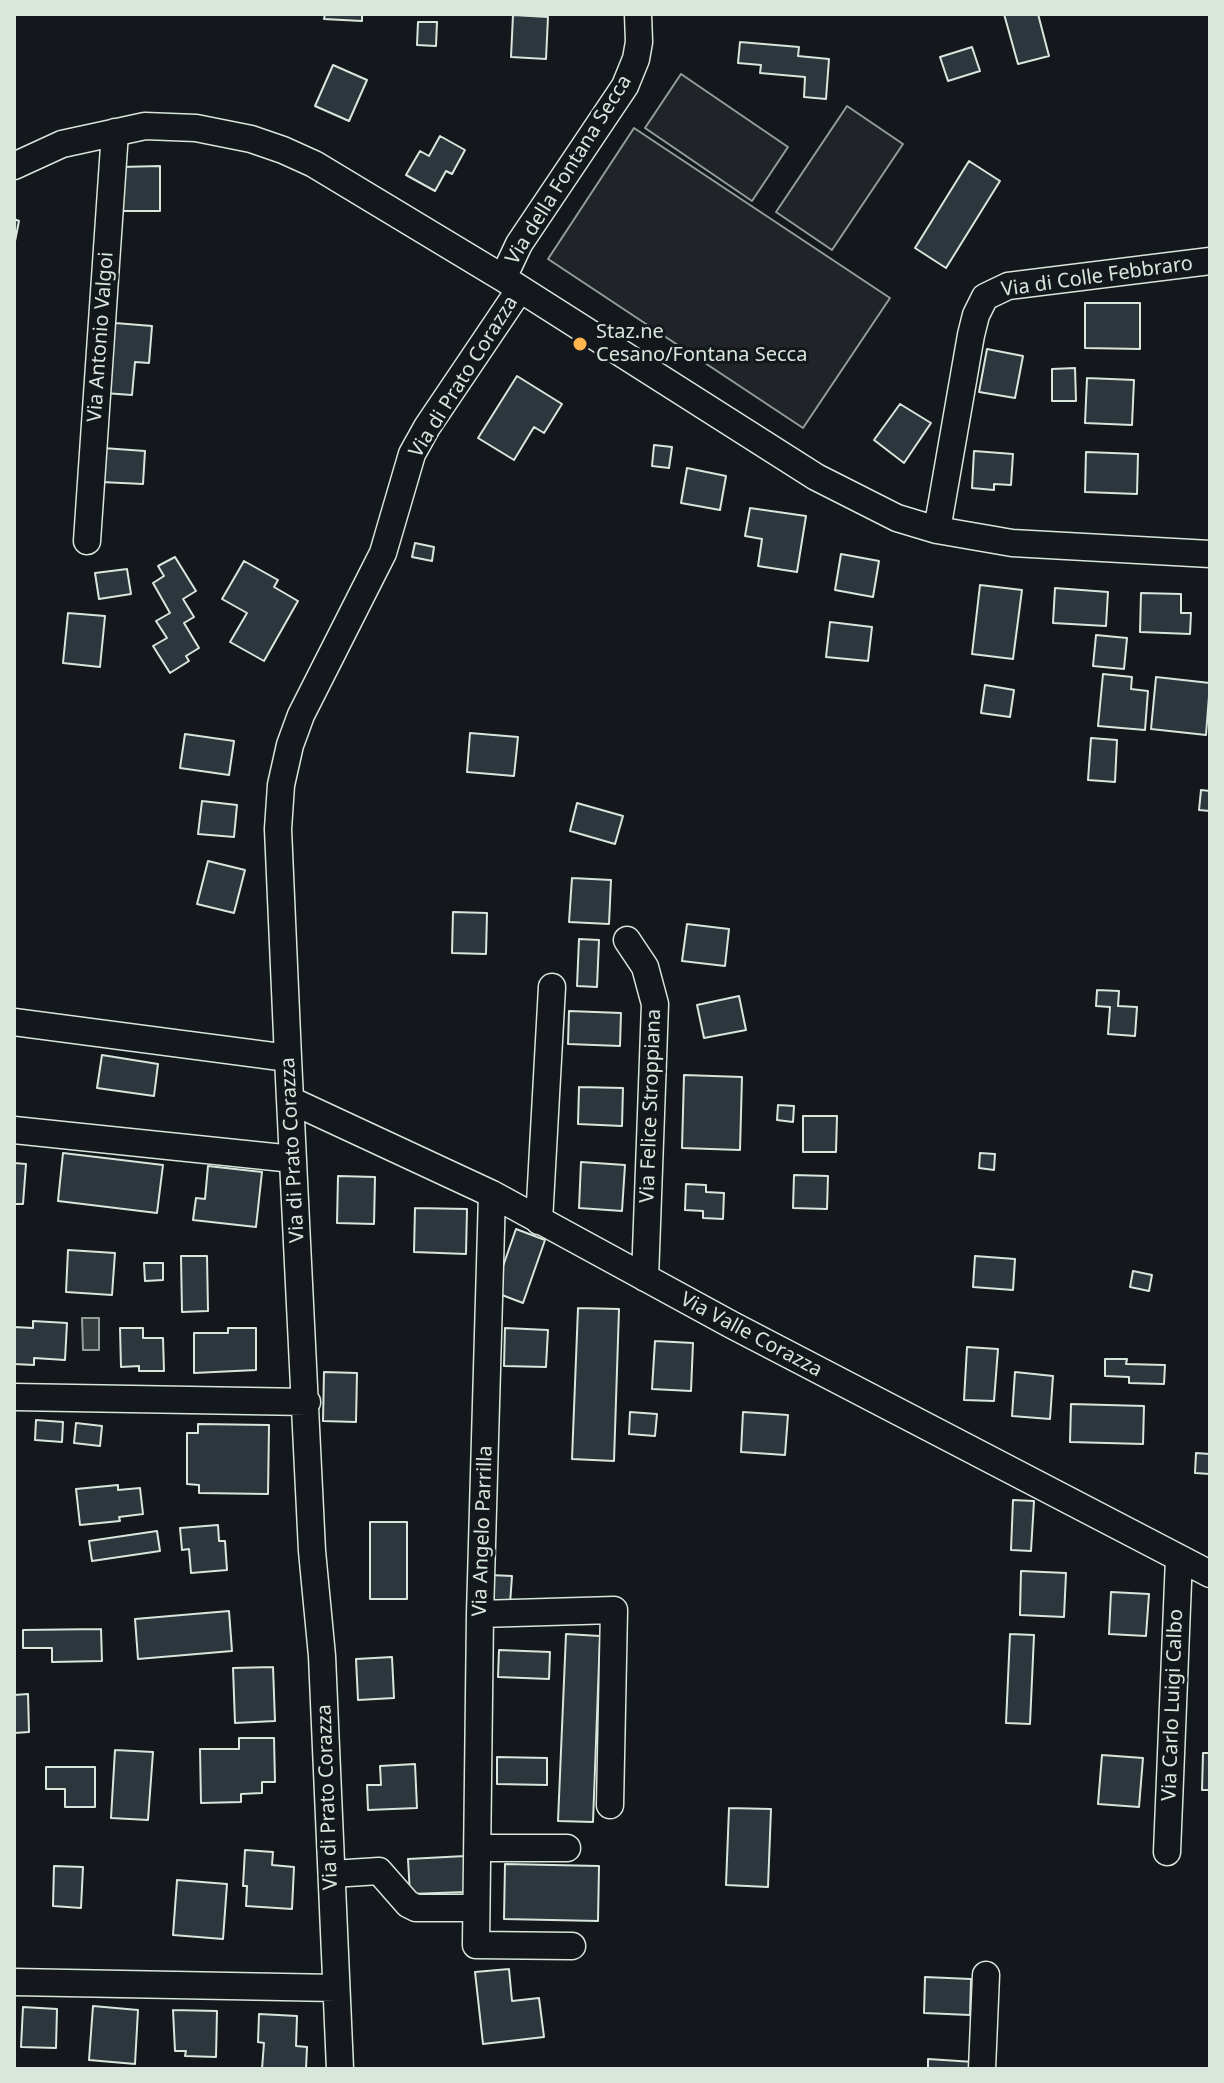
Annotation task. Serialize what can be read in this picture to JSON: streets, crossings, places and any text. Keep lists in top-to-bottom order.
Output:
{
  "streets": {
    "street": [
      "Via della Fontana Secca",
      "Via di Colle Febbraro",
      "Via Antonio Valgoi",
      "Via di Prato Corazza",
      "Via Felice Stroppiana",
      "Via Valle Corazza",
      "Via Angelo Parrilla",
      "Via Carlo Luigi Calbo"
    ]
  },
  "crossings": [
    ["Via della Fontana Secca", "Via di Prato Corazza"],
    ["Via di Prato Corazza", "Via Valle Corazza"],
    ["Via Felice Stroppiana", "Via Valle Corazza"],
    ["Via Valle Corazza", "Via Angelo Parrilla"],
    ["Via Valle Corazza", "Via Carlo Luigi Calbo"]
  ],
  "places": ["Staz.ne Cesano/Fontana Secca"]
}
